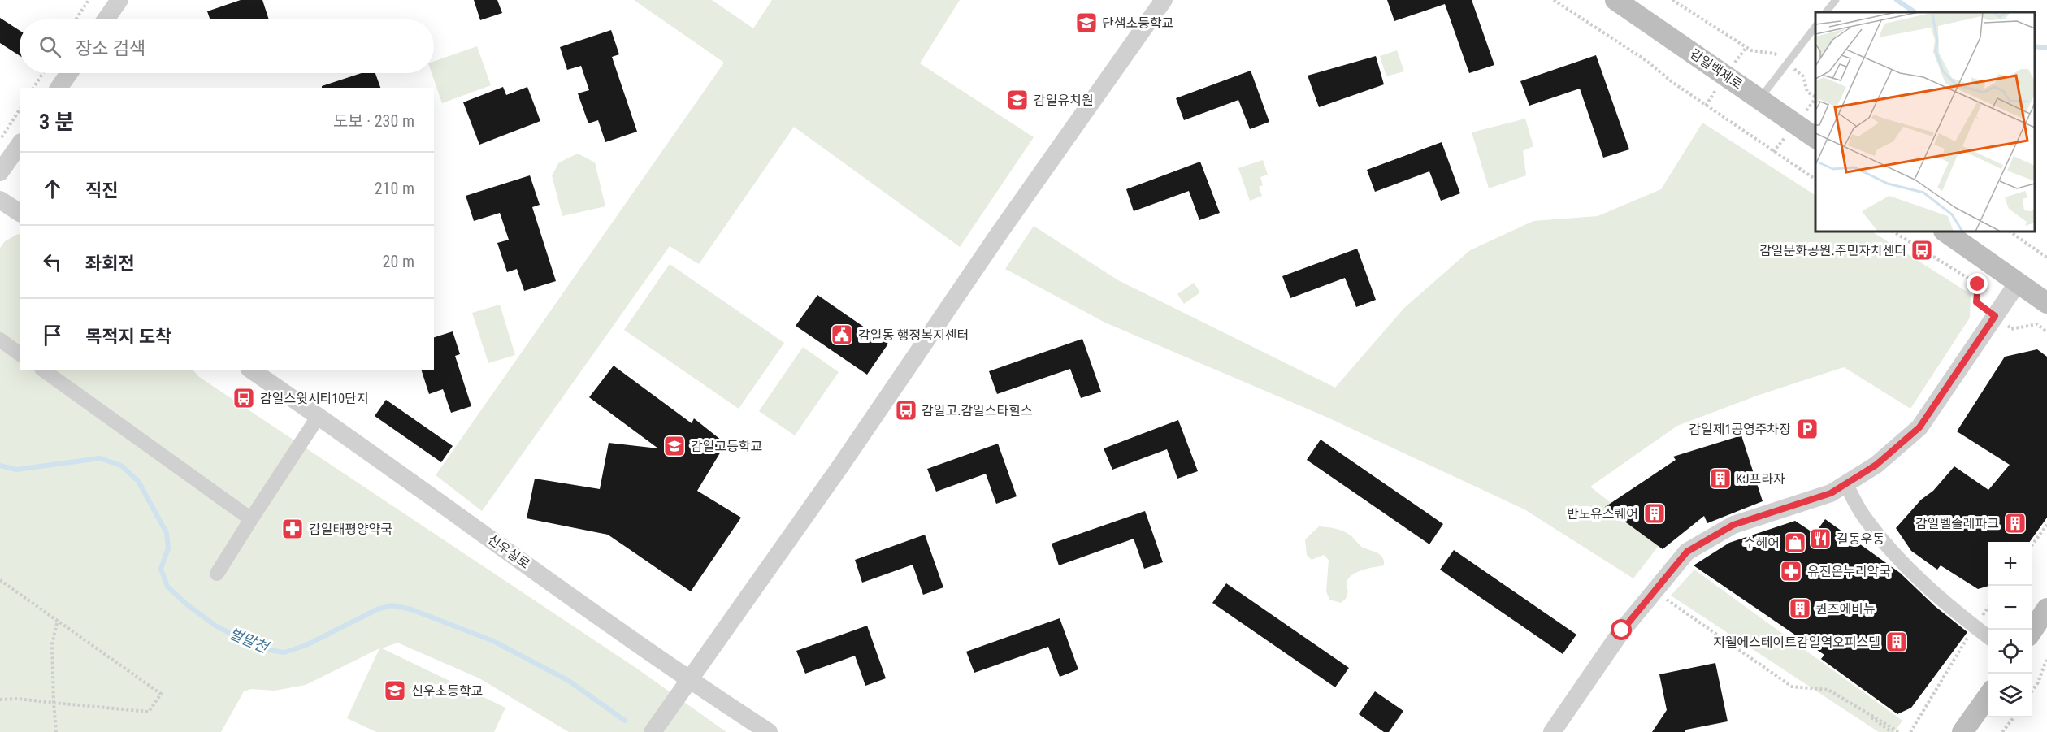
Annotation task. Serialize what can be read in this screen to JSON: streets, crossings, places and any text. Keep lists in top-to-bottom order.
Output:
{
  "streets": {
    "main road": ["감일백제로"],
    "street": ["신우실로"]
  },
  "water": ["벌말천"],
  "places": {
    "school or university": [
      "단샘초등학교",
      "감일유치원",
      "감일고등학교",
      "신우초등학교"
    ],
    "bus stop": ["감일문화공원.주민자치센터", "감일스윗시티10단지", "감일고.감일스타힐스"],
    "public building": ["감일동 행정복지센터"],
    "parking": ["감일제1공영주차장"],
    "building": [
      "KJ프라자",
      "반도유스퀘어",
      "감일벨솔레파크",
      "퀸즈에비뉴",
      "지웰에스테이트감일역오피스텔"
    ],
    "pharmacy": ["감일태평양약국", "유진온누리약국"],
    "restaurant": ["길동우동"],
    "shop": ["수헤어"]
  },
  "page": {
    "search": "장소 검색",
    "heading": ["3 분", "도보 · 230 m"],
    "list": [
      ["직진", "210 m"],
      ["좌회전", "20 m"],
      "목적지 도착"
    ],
    "map_buttons": ["+", "−"]
  }
}
